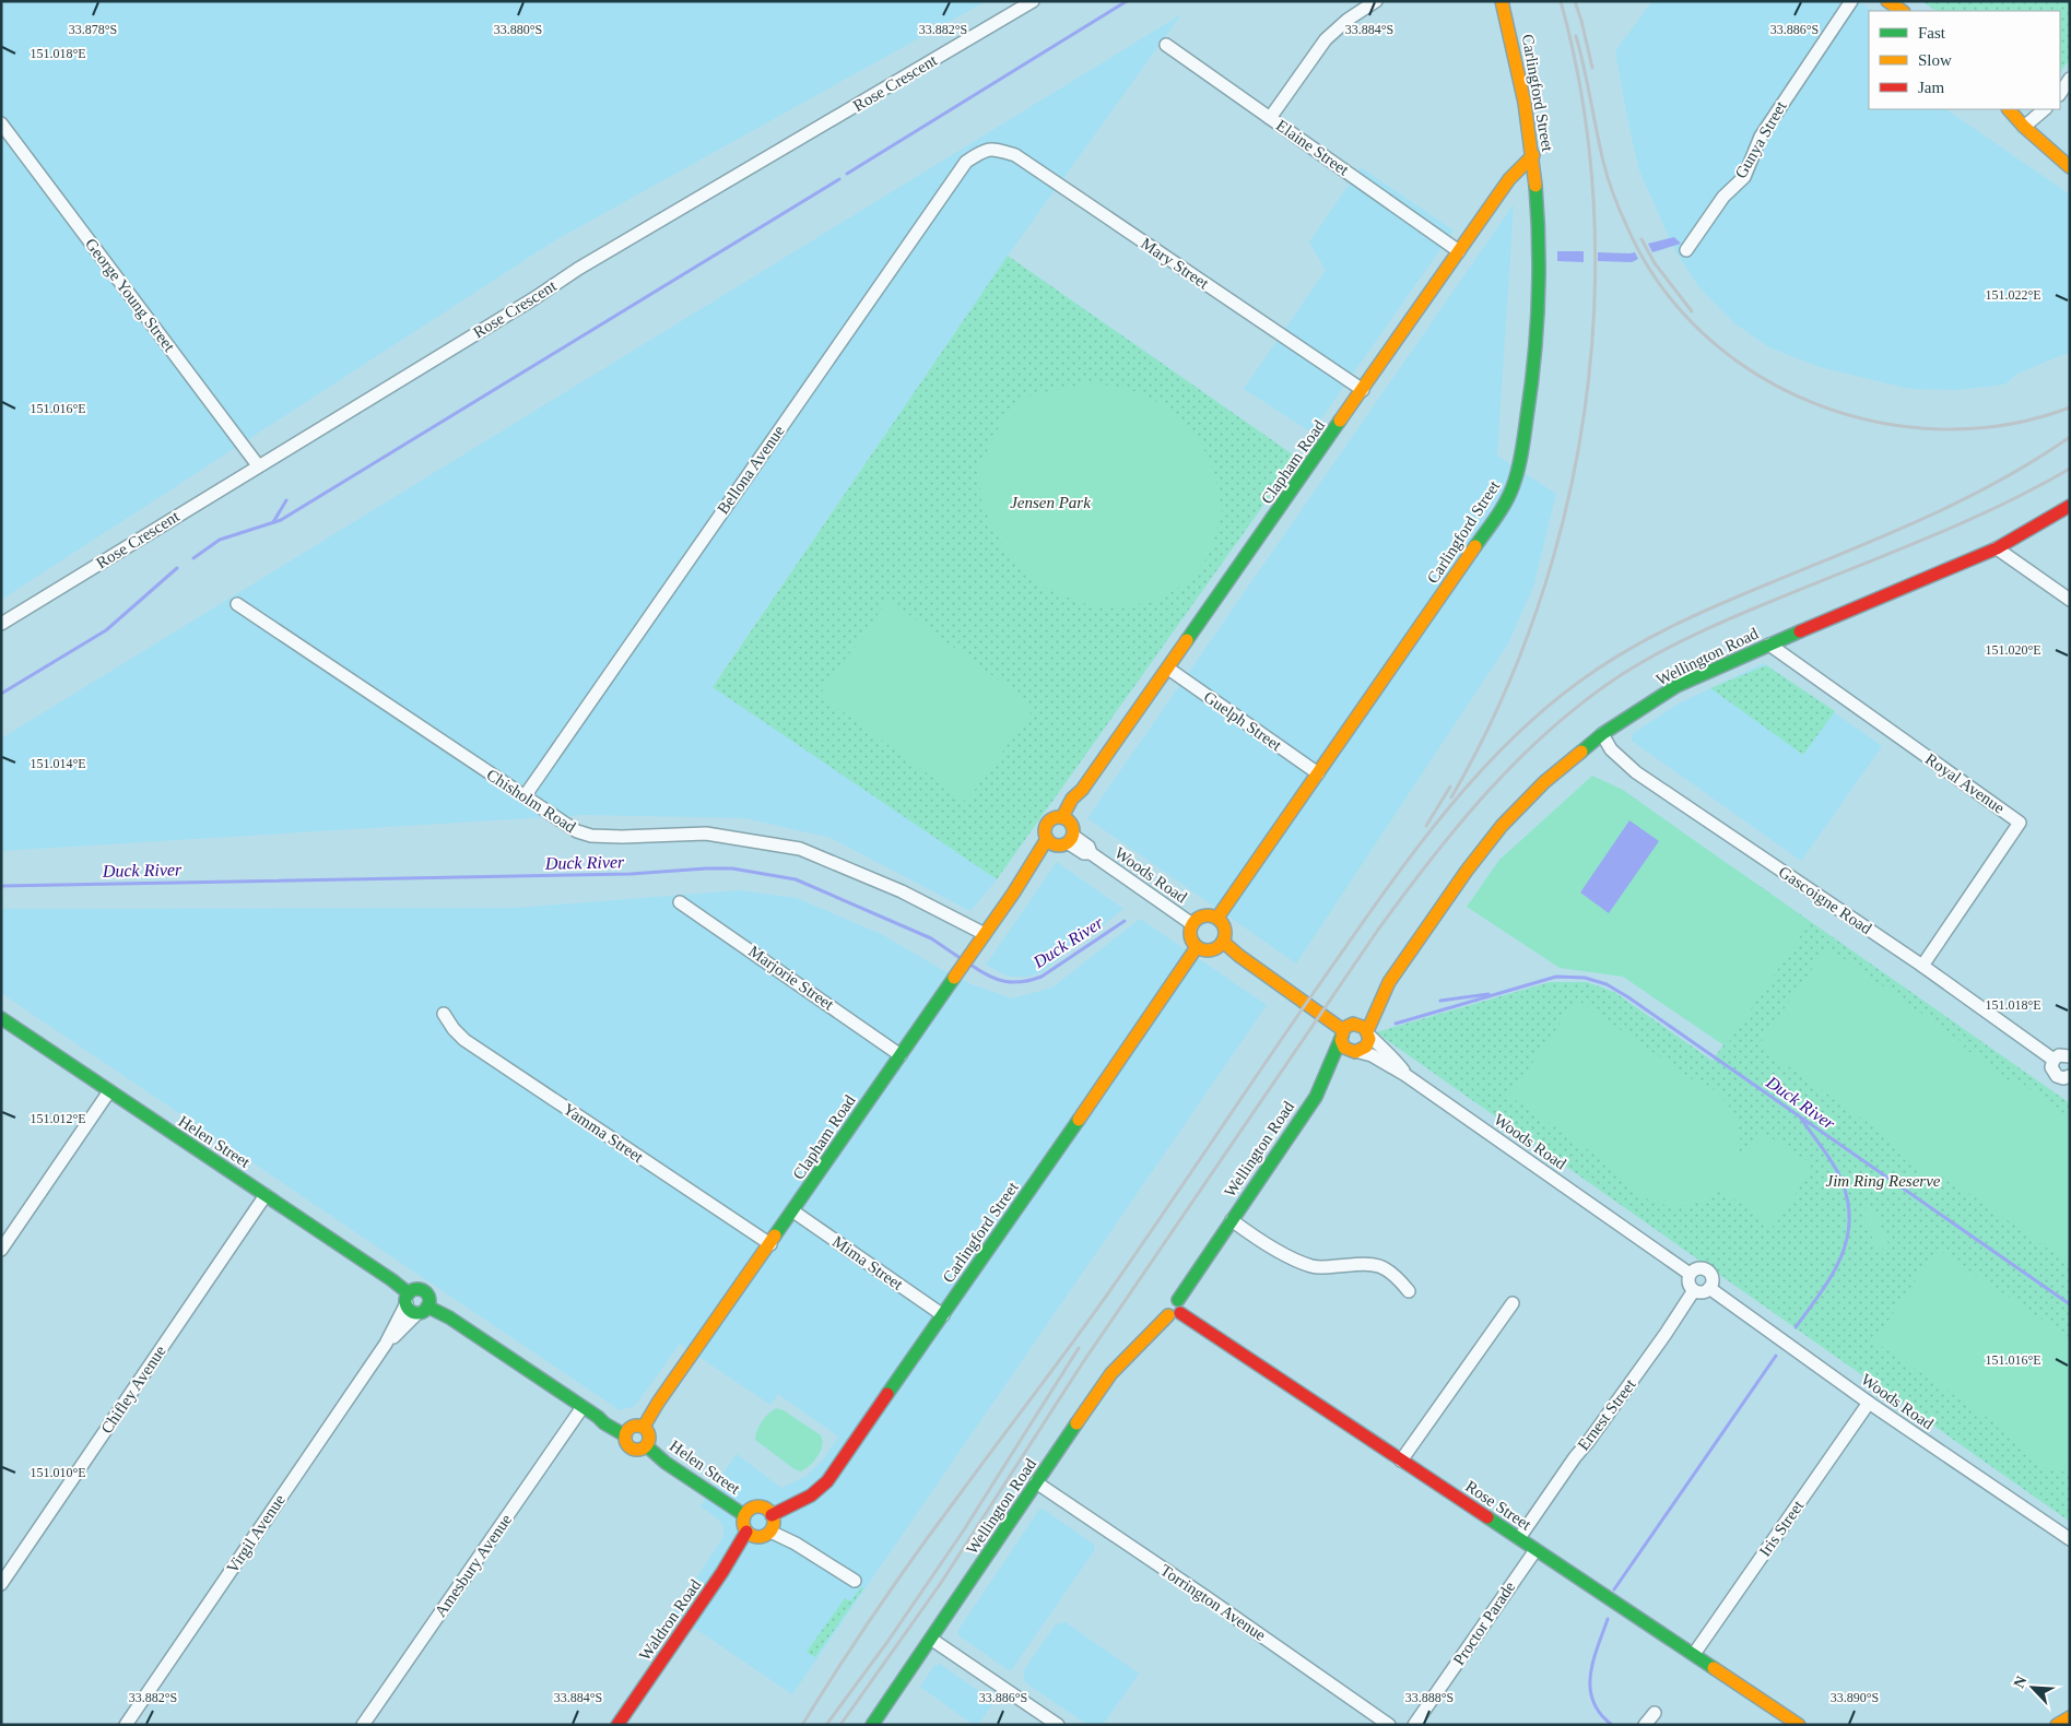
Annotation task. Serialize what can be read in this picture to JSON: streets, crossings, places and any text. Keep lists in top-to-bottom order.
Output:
{
  "streets": {
    "street": [
      "Rose Crescent",
      "Carlingford Street",
      "Gunya Street",
      "Elaine Street",
      "Mary Street",
      "George Young Street",
      "Clapham Road",
      "Bellona Avenue",
      "Wellington Road",
      "Guelph Street",
      "Royal Avenue",
      "Chisholm Road",
      "Woods Road",
      "Gascoigne Road",
      "Marjorie Street",
      "Yamma Street",
      "Helen Street",
      "Mima Street",
      "Chifley Avenue",
      "Ernest Street",
      "Rose Street",
      "Iris Street",
      "Virgil Avenue",
      "Amesbury Avenue",
      "Torrington Avenue",
      "Waldron Road",
      "Proctor Parade"
    ]
  },
  "crossings": [
    ["Rose Crescent", "George Young Street"],
    ["Carlingford Street", "Clapham Road"],
    ["Carlingford Street", "Guelph Street"],
    ["Carlingford Street", "Woods Road"],
    ["Carlingford Street", "Helen Street"],
    ["Carlingford Street", "Mima Street"],
    ["Carlingford Street", "Waldron Road"],
    ["Elaine Street", "Clapham Road"],
    ["Mary Street", "Clapham Road"],
    ["Mary Street", "Bellona Avenue"],
    ["Clapham Road", "Guelph Street"],
    ["Clapham Road", "Chisholm Road"],
    ["Clapham Road", "Woods Road"],
    ["Clapham Road", "Marjorie Street"],
    ["Clapham Road", "Yamma Street"],
    ["Clapham Road", "Helen Street"],
    ["Clapham Road", "Mima Street"],
    ["Bellona Avenue", "Chisholm Road"],
    ["Wellington Road", "Royal Avenue"],
    ["Wellington Road", "Woods Road"],
    ["Wellington Road", "Gascoigne Road"],
    ["Wellington Road", "Rose Street"],
    ["Wellington Road", "Torrington Avenue"],
    ["Royal Avenue", "Gascoigne Road"],
    ["Woods Road", "Ernest Street"],
    ["Woods Road", "Iris Street"],
    ["Helen Street", "Chifley Avenue"],
    ["Helen Street", "Virgil Avenue"],
    ["Helen Street", "Waldron Road"],
    ["Ernest Street", "Rose Street"],
    ["Rose Street", "Iris Street"],
    ["Rose Street", "Proctor Parade"]
  ],
  "water": ["Duck River"],
  "parks": ["Jensen Park", "Jim Ring Reserve"],
  "legend": ["Fast", "Slow", "Jam"],
  "north": "top left",
  "coordinates": [
    "33.878°S",
    "33.880°S",
    "33.882°S",
    "33.884°S",
    "33.886°S",
    "151.018°E",
    "151.022°E",
    "151.016°E",
    "151.020°E",
    "151.014°E",
    "151.012°E",
    "151.010°E",
    "33.888°S",
    "33.890°S"
  ]
}
